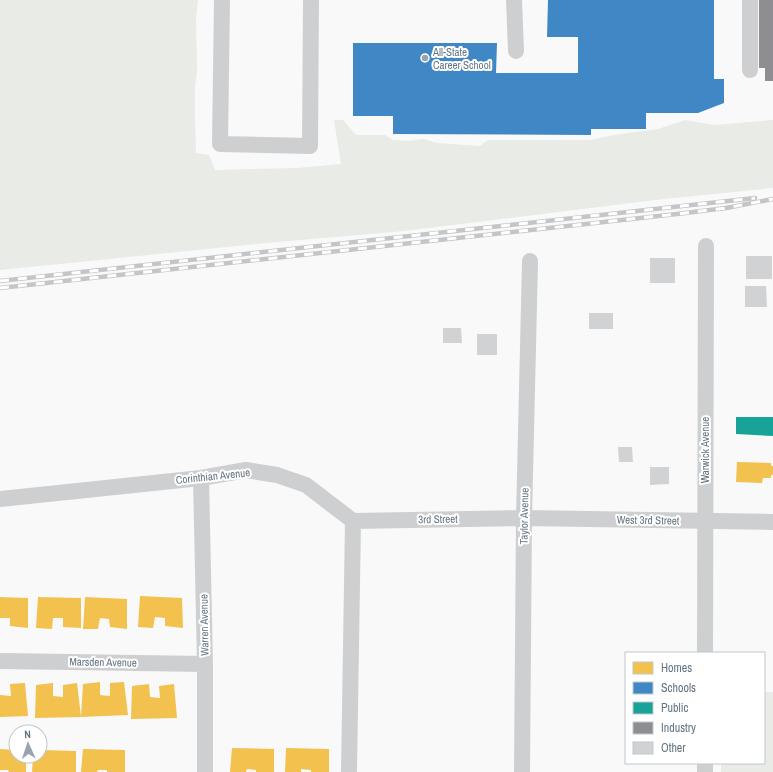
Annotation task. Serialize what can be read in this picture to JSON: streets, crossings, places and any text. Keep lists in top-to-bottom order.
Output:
{
  "streets": {
    "street": [
      "Warwick Avenue",
      "Corinthian Avenue",
      "Taylor Avenue",
      "3rd Street",
      "West 3rd Street",
      "Warren Avenue",
      "Marsden Avenue"
    ]
  },
  "crossings": [
    ["Warwick Avenue", "West 3rd Street"],
    ["Corinthian Avenue", "3rd Street"],
    ["Corinthian Avenue", "Warren Avenue"],
    ["Taylor Avenue", "3rd Street"],
    ["Taylor Avenue", "West 3rd Street"],
    ["3rd Street", "West 3rd Street"],
    ["Warren Avenue", "Marsden Avenue"]
  ],
  "places": ["All-State Career School"],
  "legend": [
    "Homes",
    "Schools",
    "Public",
    "Industry",
    "Other"
  ],
  "north": "top"
}
